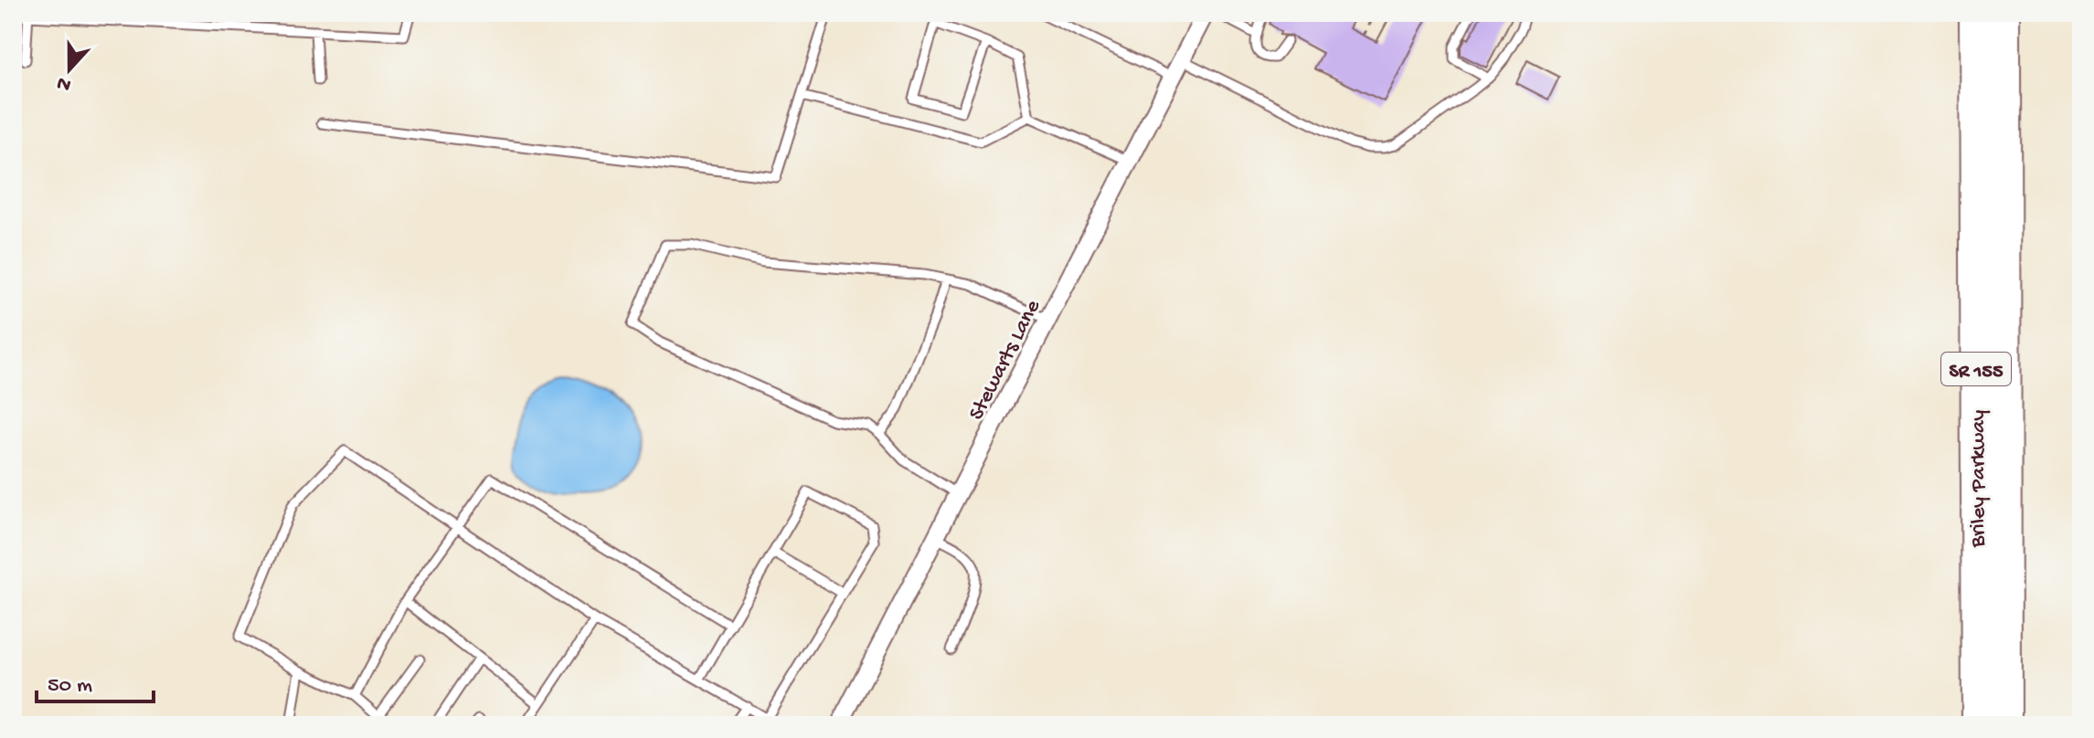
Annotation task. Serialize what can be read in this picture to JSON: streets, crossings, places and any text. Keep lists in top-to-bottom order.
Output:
{
  "streets": {
    "highway": ["SR 155", "Briley Parkway"],
    "street": ["Stewarts Lane"]
  },
  "scale_bar": "50 m",
  "north": "bottom"
}
